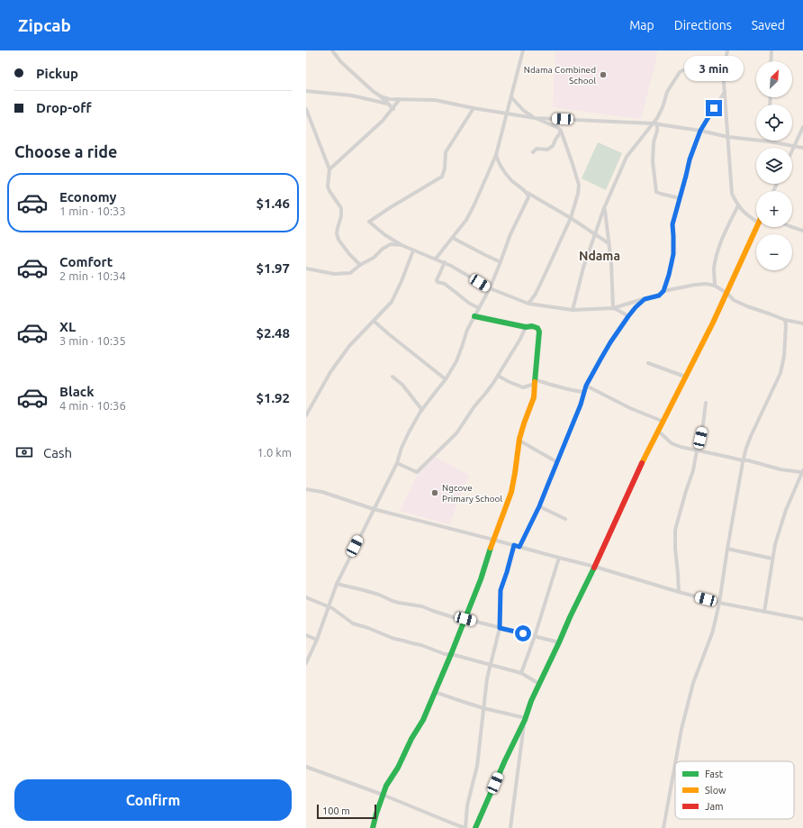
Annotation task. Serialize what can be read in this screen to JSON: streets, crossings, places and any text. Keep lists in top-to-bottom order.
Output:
{
  "districts": ["Ndama"],
  "places": ["Ndama Combined School", "Ngcove Primary School"],
  "legend": ["Fast", "Slow", "Jam"],
  "scale_bar": "100 m",
  "north": "top right",
  "page": {
    "header": "Zipcab",
    "nav": ["Map", "Directions", "Saved"],
    "banner": ["Pickup", "Drop-off"],
    "bubble": "3 min",
    "map_buttons": ["+", "−"],
    "heading": "Choose a ride",
    "list": [
      {
        "name": "Economy",
        "note": "1 min · 10:33",
        "value": "$1.46"
      },
      {
        "name": "Comfort",
        "note": "2 min · 10:34",
        "value": "$1.97"
      },
      {
        "name": "XL",
        "note": "3 min · 10:35",
        "value": "$2.48"
      },
      {
        "name": "Black",
        "note": "4 min · 10:36",
        "value": "$1.92"
      }
    ],
    "pay": ["Cash", "1.0 km"],
    "buttons": "Confirm",
    "scale": "100 m"
  }
}
